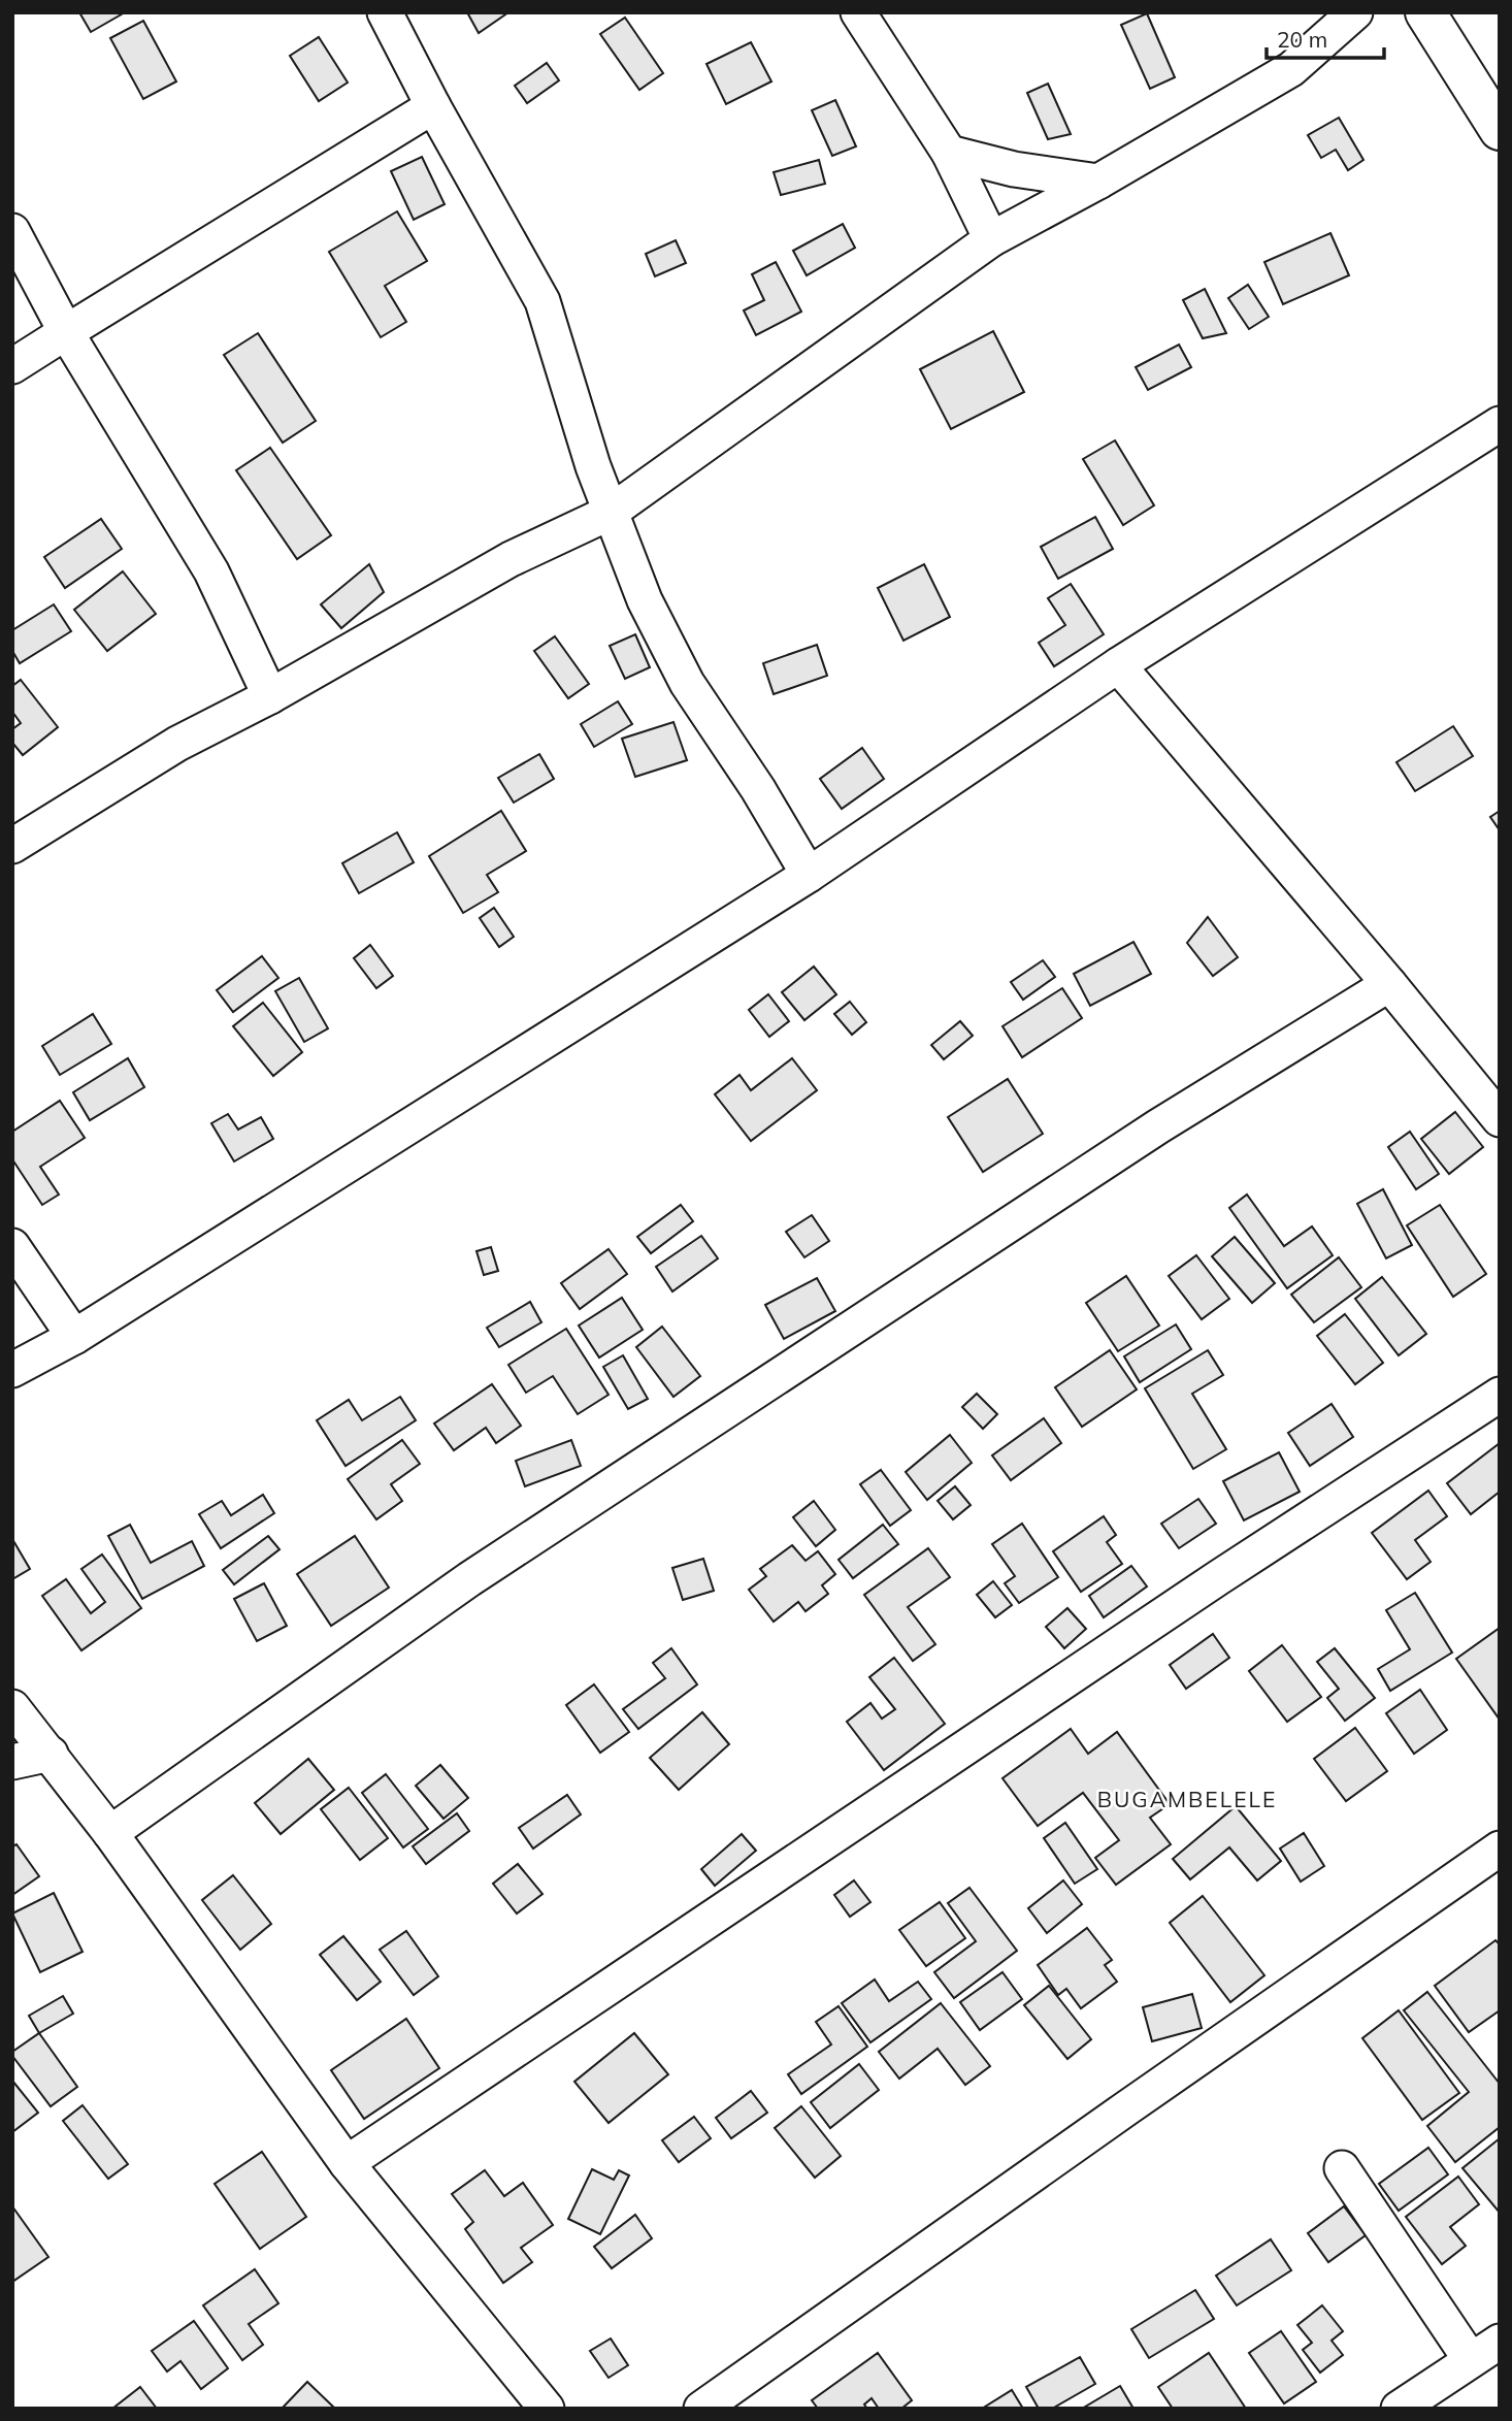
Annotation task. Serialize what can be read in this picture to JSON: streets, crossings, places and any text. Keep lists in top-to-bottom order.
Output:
{
  "districts": ["BUGAMBELELE"],
  "scale_bar": "20 m"
}
